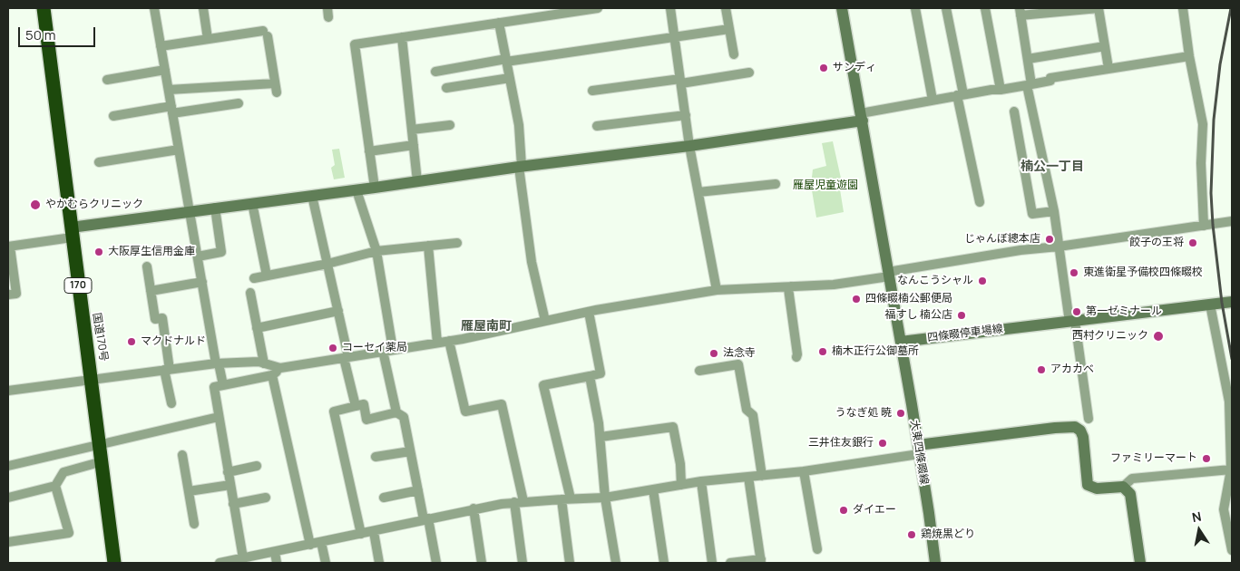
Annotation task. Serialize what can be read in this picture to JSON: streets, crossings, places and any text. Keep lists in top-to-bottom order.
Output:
{
  "streets": {
    "highway": ["170", "国道170号"],
    "street": ["四條畷停車場線", "大東四條畷線"]
  },
  "crossings": [
    ["四條畷停車場線", "大東四條畷線"]
  ],
  "districts": ["楠公一丁目", "雁屋南町"],
  "parks": ["雁屋児童遊園"],
  "places": [
    "サンディ",
    "やかむらクリニック",
    "じゃんぼ總本店",
    "餃子の王将",
    "大阪厚生信用金庫",
    "東進衛星予備校四條畷校",
    "なんこうシャル",
    "四條畷楠公郵便局",
    "第一ゼミナール",
    "福すし 楠公店",
    "西村クリニック",
    "マクドナルド",
    "コーセイ薬局",
    "楠木正行公御墓所",
    "法念寺",
    "アカカベ",
    "うなぎ処 暁",
    "三井住友銀行",
    "ファミリーマート",
    "ダイエー",
    "鶏焼黒どり"
  ],
  "scale_bar": "50 m",
  "north": "top"
}
